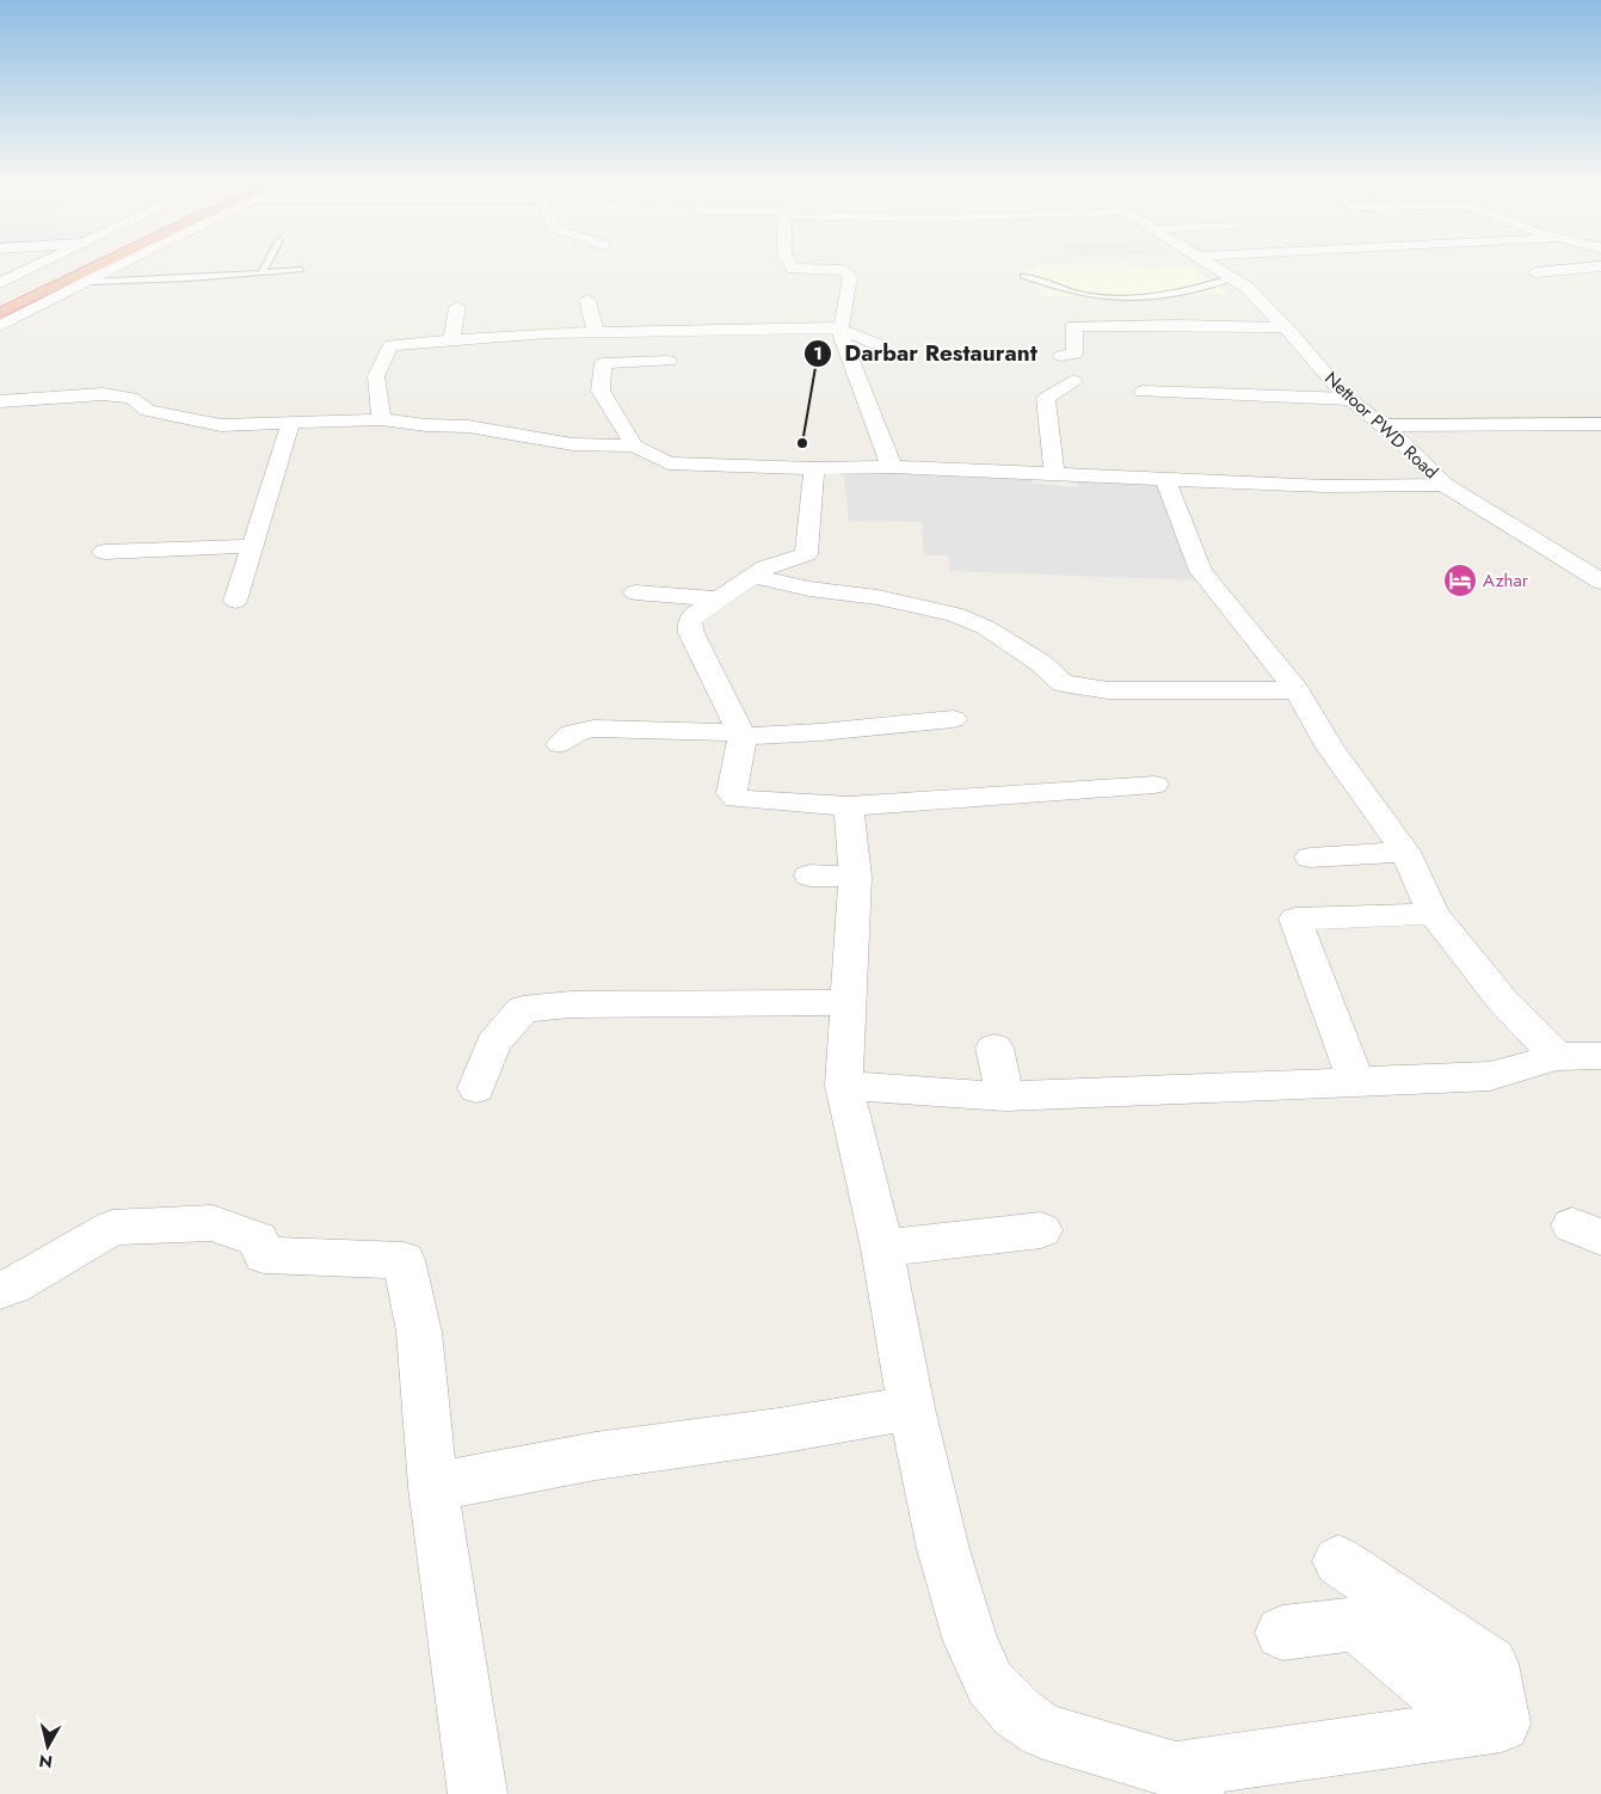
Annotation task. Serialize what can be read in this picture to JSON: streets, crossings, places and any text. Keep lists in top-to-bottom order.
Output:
{
  "streets": {
    "street": ["Nettoor PWD Road"]
  },
  "places": {
    "other": ["Darbar Restaurant"],
    "hotel": ["Azhar"]
  },
  "north": "bottom"
}
